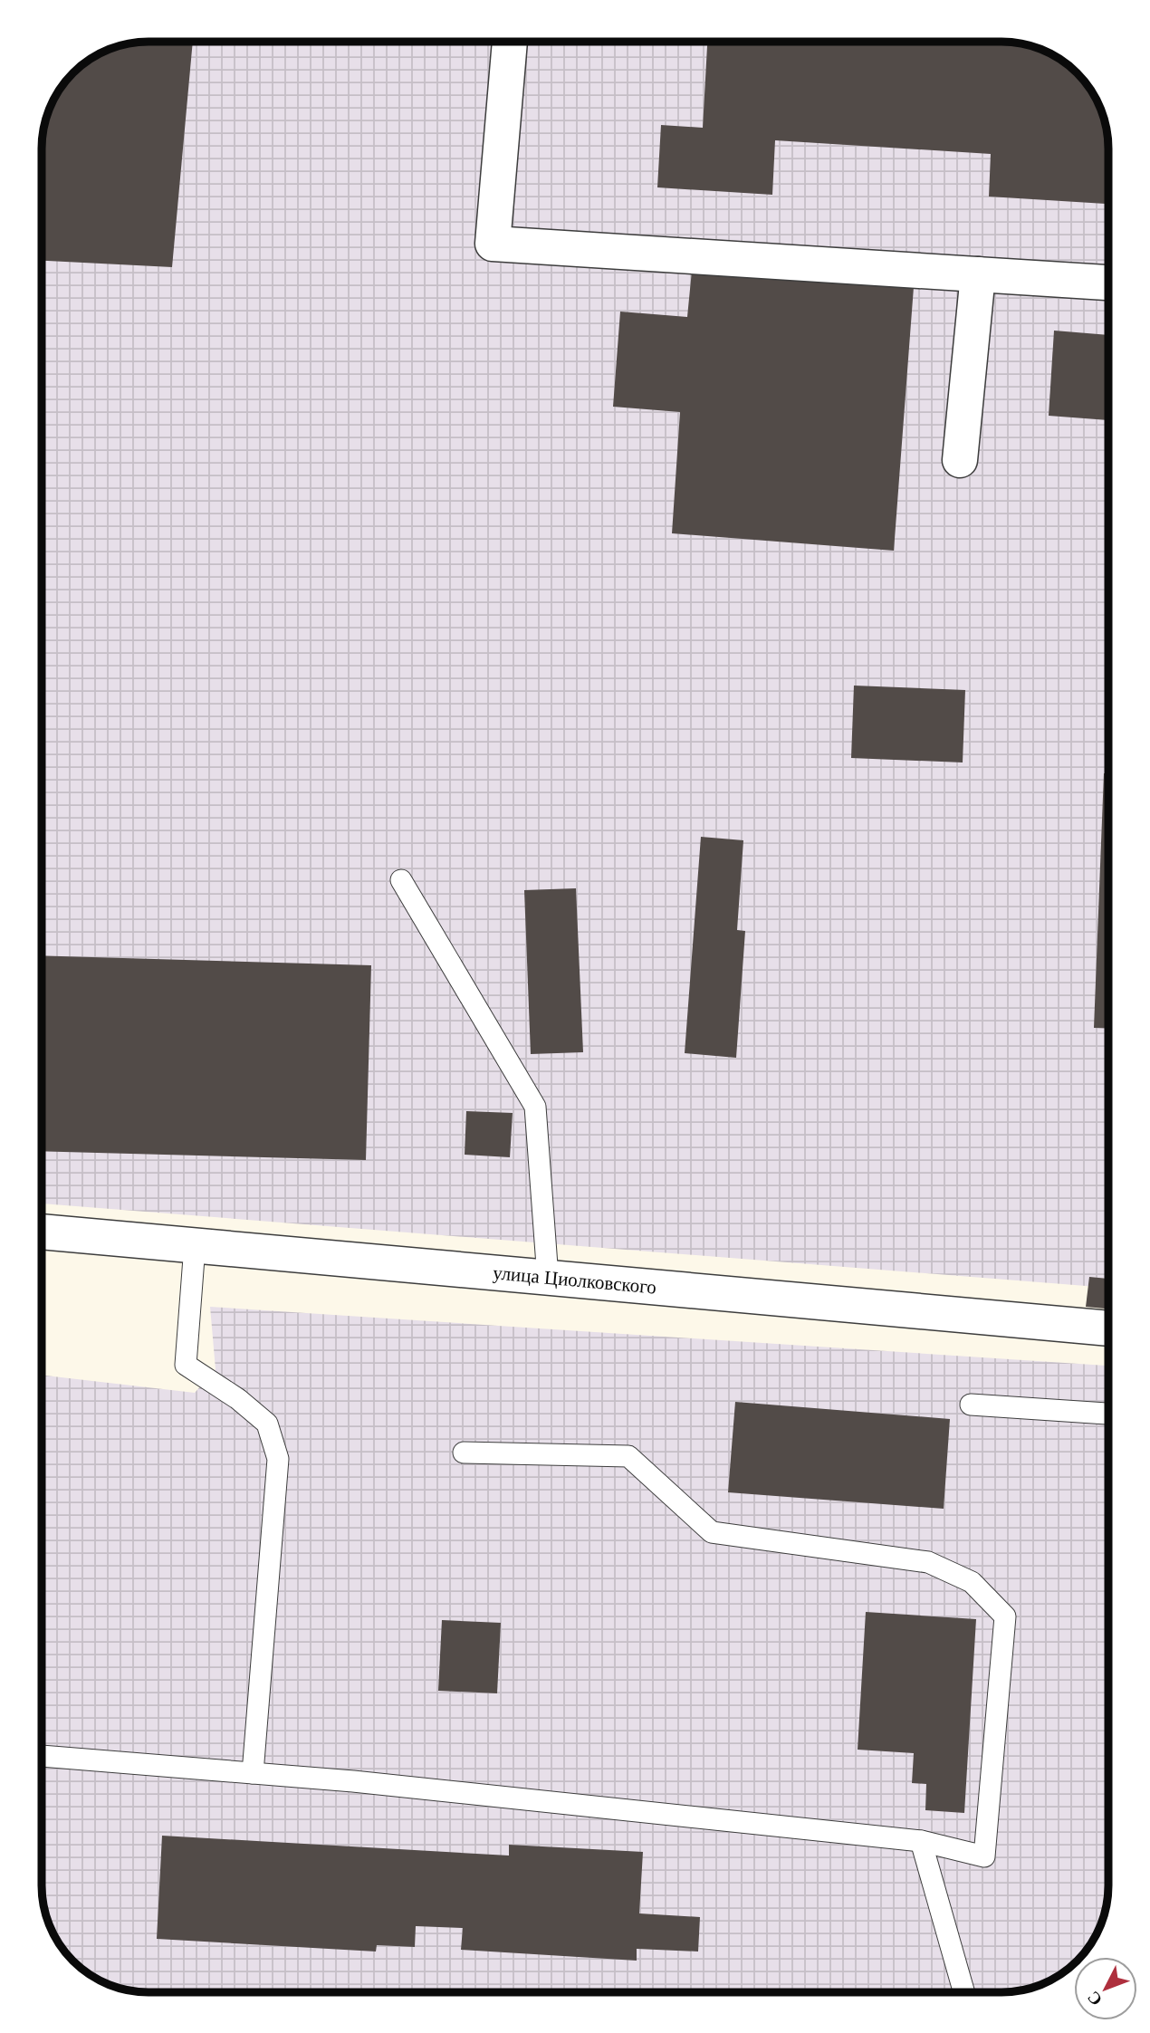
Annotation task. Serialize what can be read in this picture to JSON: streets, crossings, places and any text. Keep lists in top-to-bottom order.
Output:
{
  "streets": {
    "street": ["улица Циолковского"]
  },
  "north": "bottom left"
}
